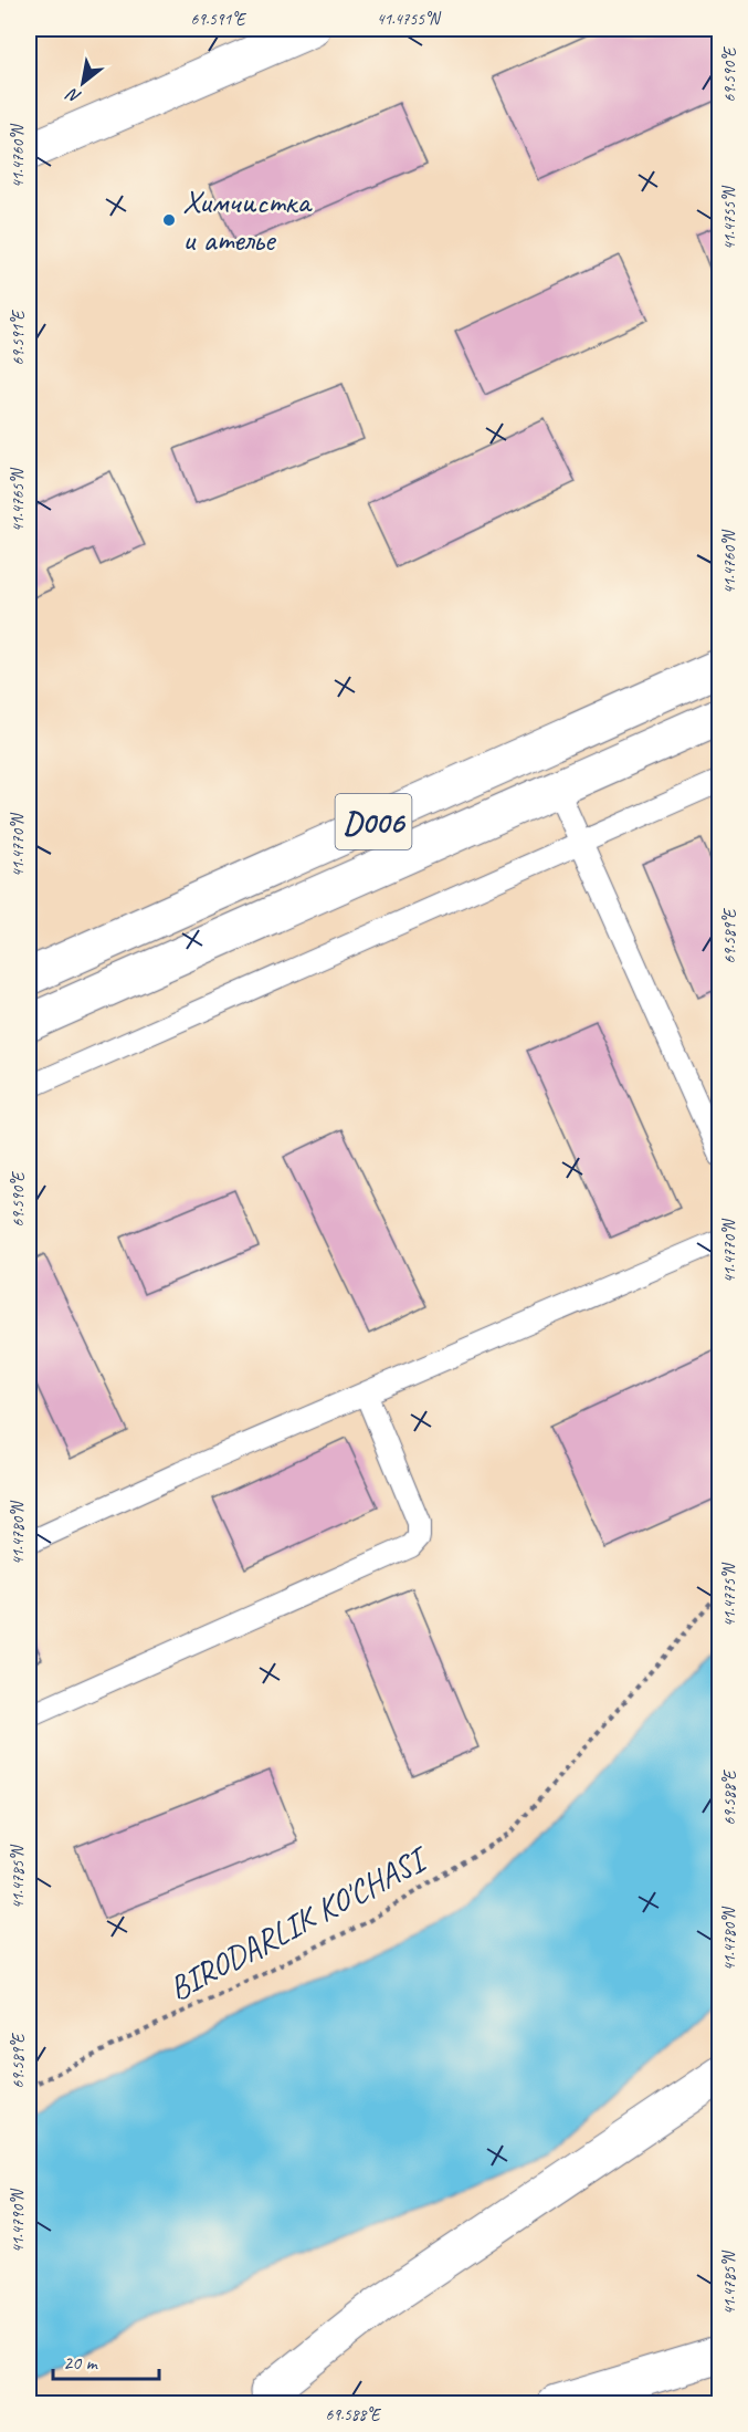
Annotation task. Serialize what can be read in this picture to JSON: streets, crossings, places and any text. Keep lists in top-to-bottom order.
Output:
{
  "streets": {
    "main road": ["D006"],
    "path": ["BIRODARLIK KO'CHASI"]
  },
  "places": ["Химчистка и ателье"],
  "scale_bar": "20 m",
  "north": "bottom left",
  "coordinates": [
    "69.591°E",
    "41.4755°N",
    "69.590°E",
    "41.4760°N",
    "41.4765°N",
    "41.4770°N",
    "69.589°E",
    "41.4780°N",
    "41.4775°N",
    "69.588°E",
    "41.4785°N",
    "41.4790°N"
  ]
}
